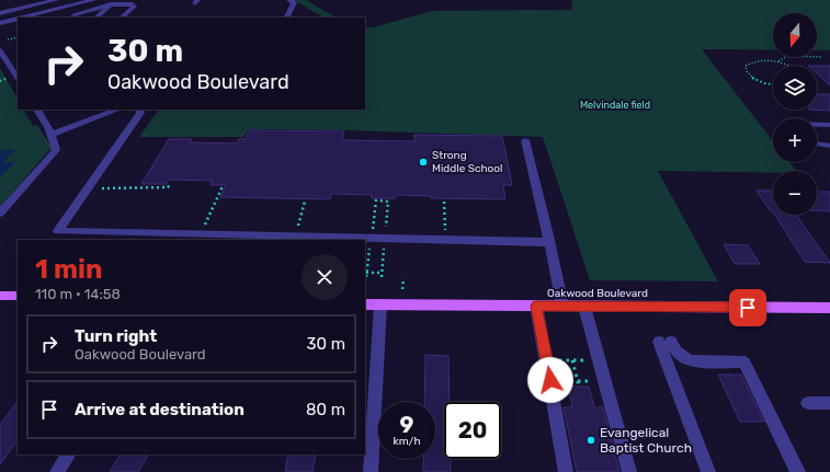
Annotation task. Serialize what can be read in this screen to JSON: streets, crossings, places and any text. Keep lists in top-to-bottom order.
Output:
{
  "streets": {
    "main road": ["Oakwood Boulevard"]
  },
  "parks": ["Melvindale field"],
  "places": ["Strong Middle School", "Evangelical Baptist Church"],
  "north": "bottom",
  "page": {
    "map_buttons": ["+", "−"],
    "turn": ["30 m", "Oakwood Boulevard"],
    "heading": ["1 min", "110 m · 14:58"],
    "list": [
      {
        "name": "Turn right",
        "note": "Oakwood Boulevard",
        "value": "30 m"
      },
      {
        "name": "Arrive at destination",
        "value": "80 m"
      }
    ],
    "speed": "9 km/h",
    "limit": "20"
  }
}
